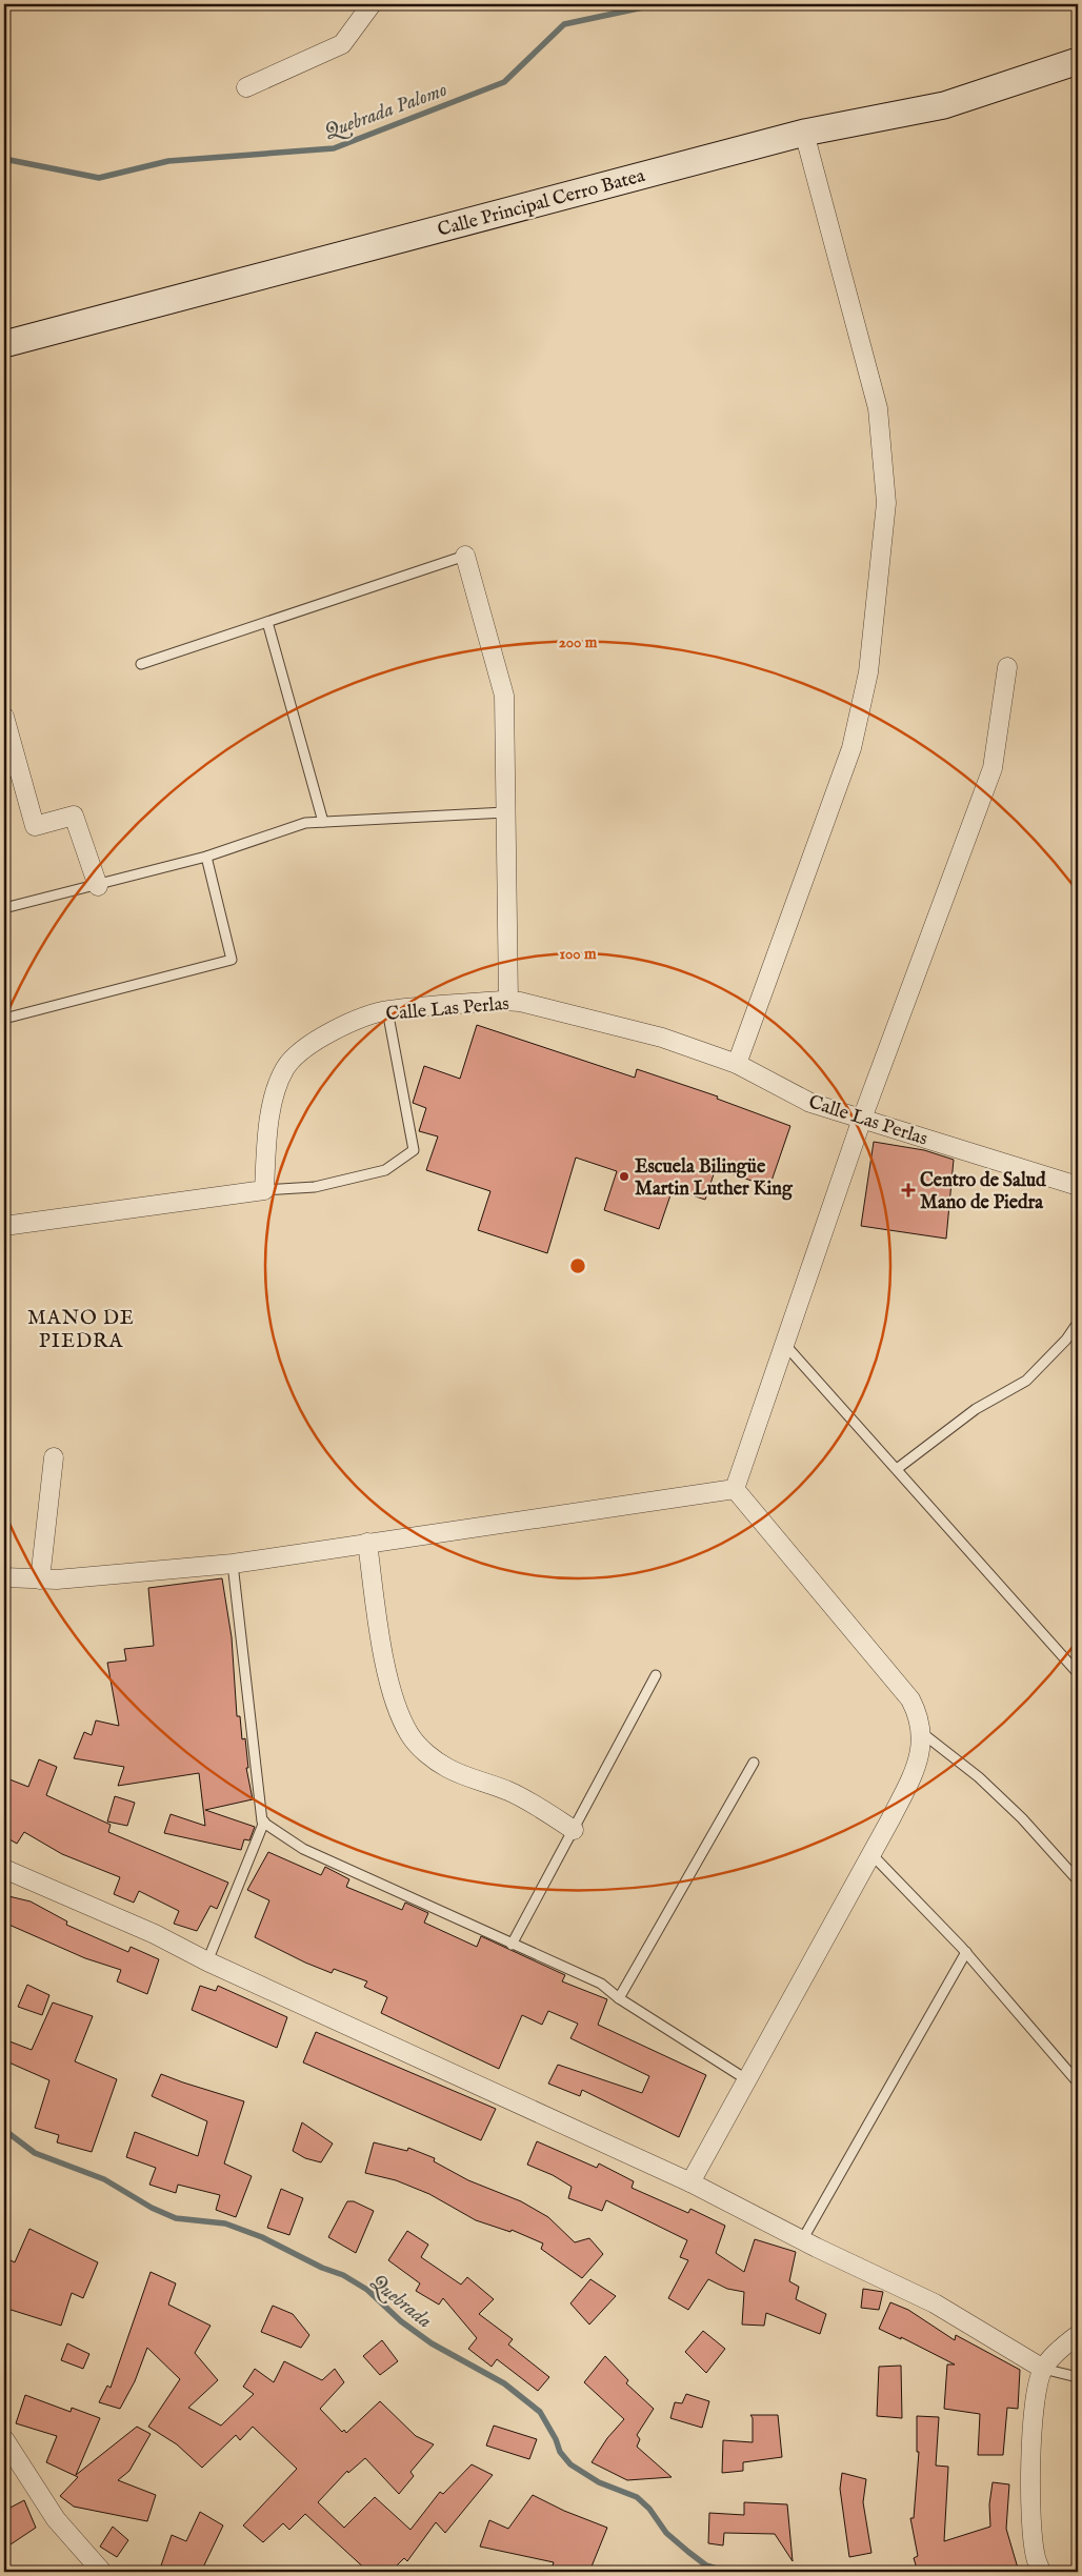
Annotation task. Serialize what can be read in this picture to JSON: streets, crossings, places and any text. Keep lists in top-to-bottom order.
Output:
{
  "streets": {
    "street": ["Calle Principal Cerro Batea", "Calle Las Perlas"]
  },
  "districts": ["MANO DE PIEDRA"],
  "water": ["Quebrada Palomo", "Quebrada"],
  "places": {
    "other": ["Escuela Bilingüe Martin Luther King"],
    "health": ["Centro de Salud Mano de Piedra"]
  },
  "rings": ["200 m", "100 m"]
}
